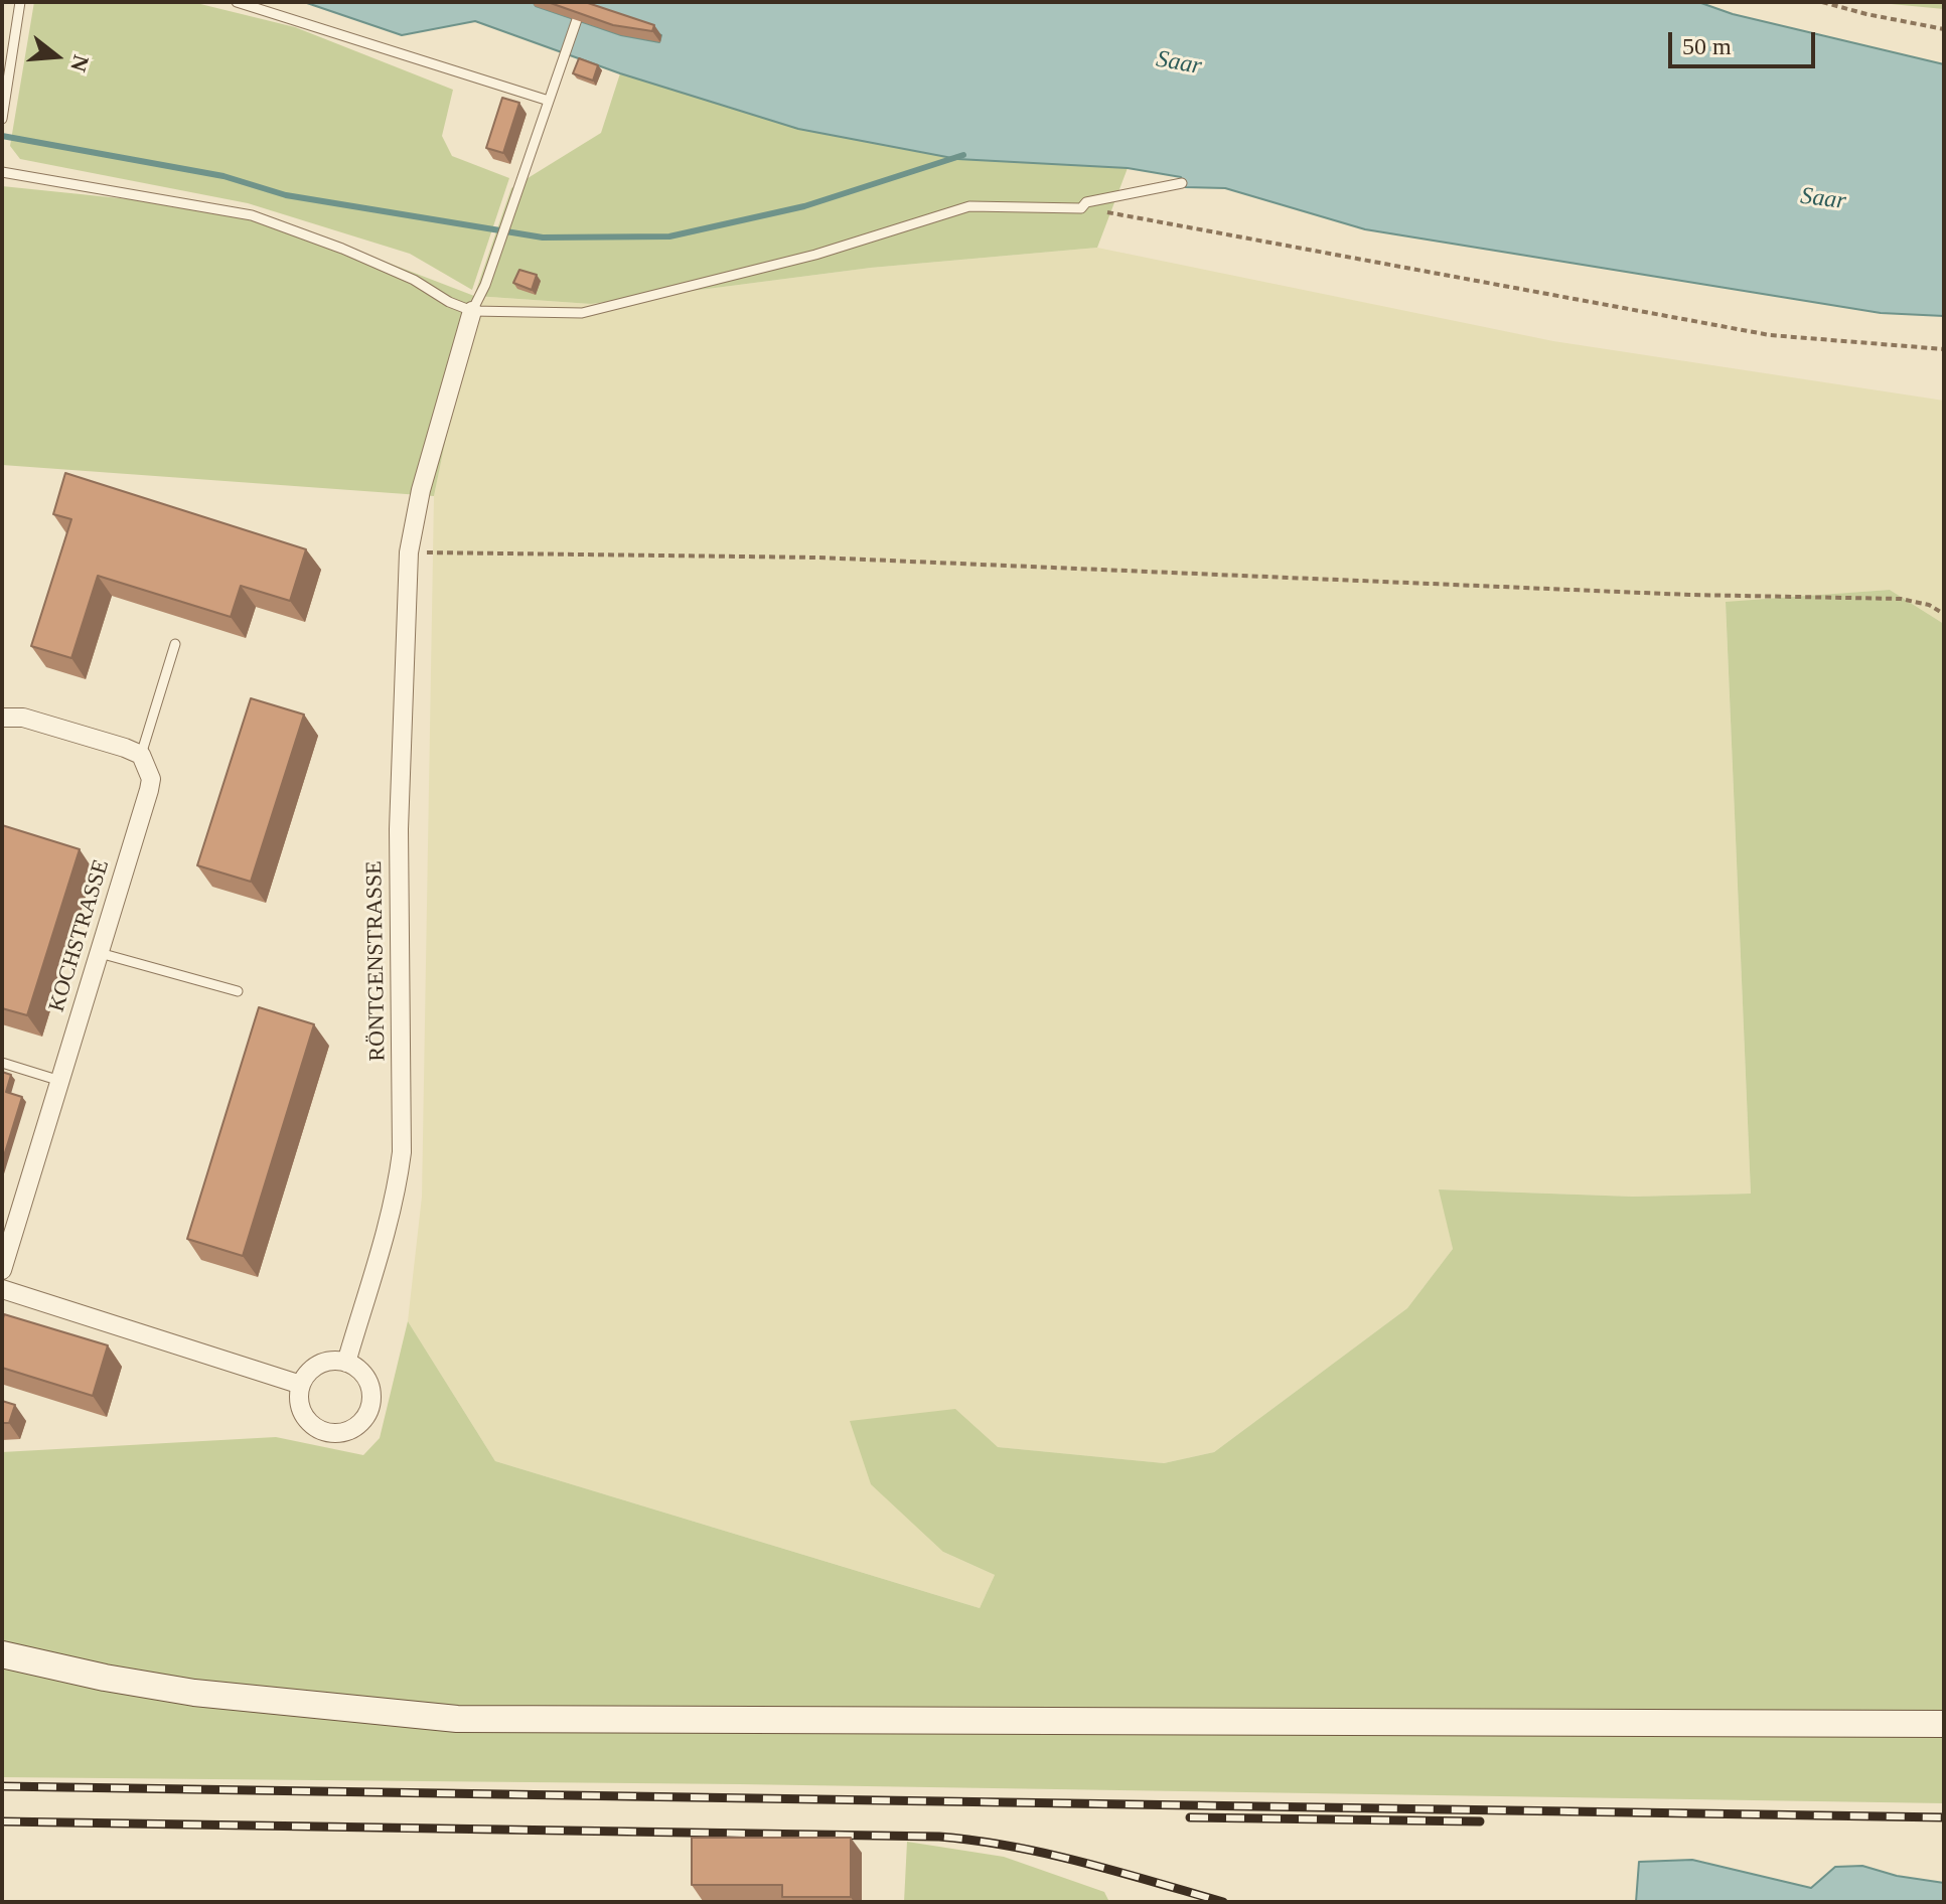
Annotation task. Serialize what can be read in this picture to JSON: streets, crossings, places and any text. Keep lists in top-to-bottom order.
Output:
{
  "streets": {
    "street": ["KOCHSTRASSE", "RÖNTGENSTRASSE"]
  },
  "water": ["Saar"],
  "scale_bar": "50 m",
  "north": "right"
}
